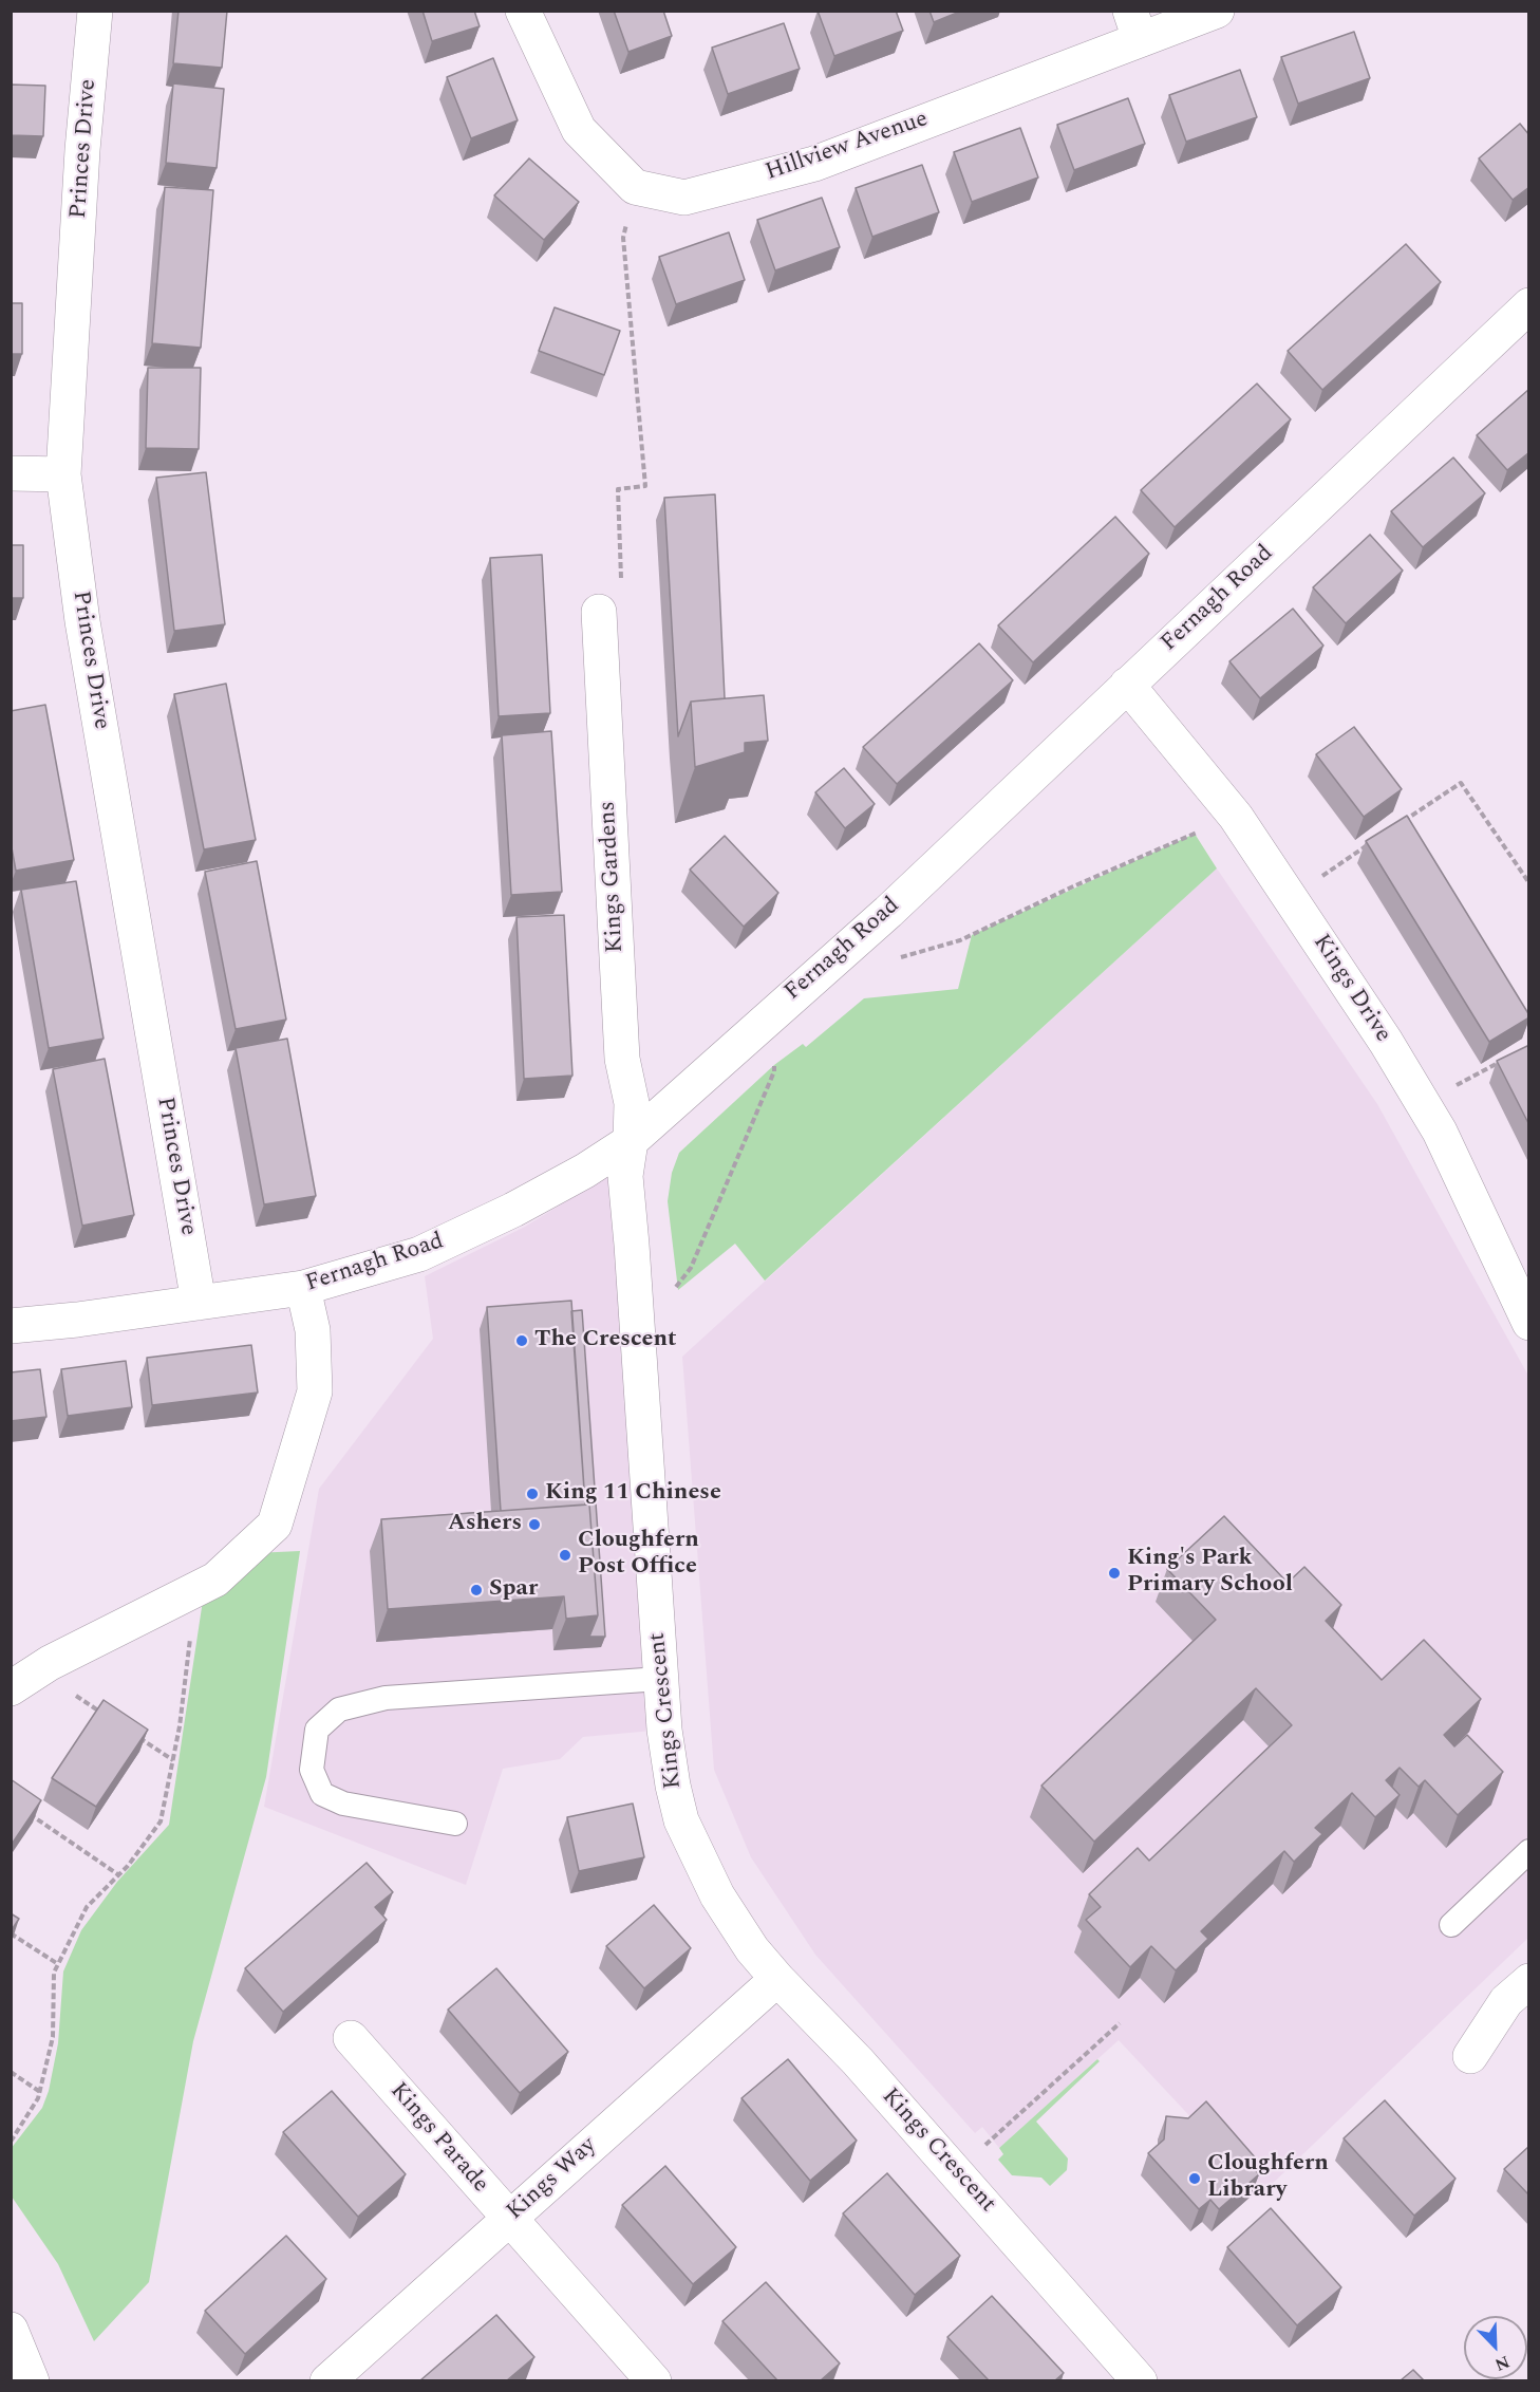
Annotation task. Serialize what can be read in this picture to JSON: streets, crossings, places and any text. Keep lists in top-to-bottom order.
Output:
{
  "streets": {
    "street": [
      "Hillview Avenue",
      "Princes Drive",
      "Fernagh Road",
      "Kings Gardens",
      "Kings Drive",
      "Kings Crescent",
      "Kings Parade",
      "Kings Way"
    ]
  },
  "crossings": [
    ["Princes Drive", "Fernagh Road"],
    ["Fernagh Road", "Kings Gardens"],
    ["Fernagh Road", "Kings Drive"],
    ["Fernagh Road", "Kings Crescent"],
    ["Kings Gardens", "Kings Crescent"],
    ["Kings Crescent", "Kings Way"],
    ["Kings Parade", "Kings Way"]
  ],
  "places": [
    "The Crescent",
    "King 11 Chinese",
    "Ashers",
    "Cloughfern Post Office",
    "King's Park Primary School",
    "Spar",
    "Cloughfern Library"
  ],
  "north": "bottom right"
}
